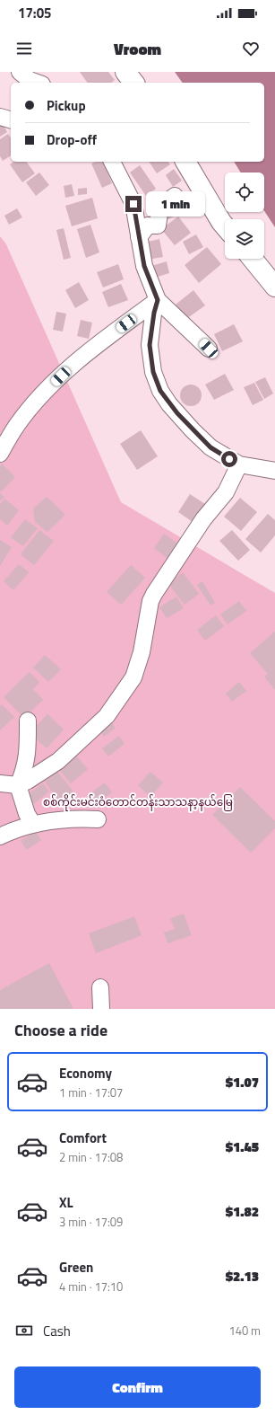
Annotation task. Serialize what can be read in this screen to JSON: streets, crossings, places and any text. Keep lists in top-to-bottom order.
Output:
{
  "parks": ["စစ်ကိုင်းမင်းဝံတောင်တန်းသာသနာ့နယ်မြေ"],
  "page": {
    "status": "17:05",
    "header": "Vroom",
    "banner": ["Pickup", "Drop-off"],
    "bubble": "1 min",
    "heading": "Choose a ride",
    "list": [
      {
        "name": "Economy",
        "note": "1 min · 17:07",
        "value": "$1.07"
      },
      {
        "name": "Comfort",
        "note": "2 min · 17:08",
        "value": "$1.45"
      },
      {
        "name": "XL",
        "note": "3 min · 17:09",
        "value": "$1.82"
      },
      {
        "name": "Green",
        "note": "4 min · 17:10",
        "value": "$2.13"
      }
    ],
    "pay": ["Cash", "140 m"],
    "buttons": "Confirm"
  }
}
